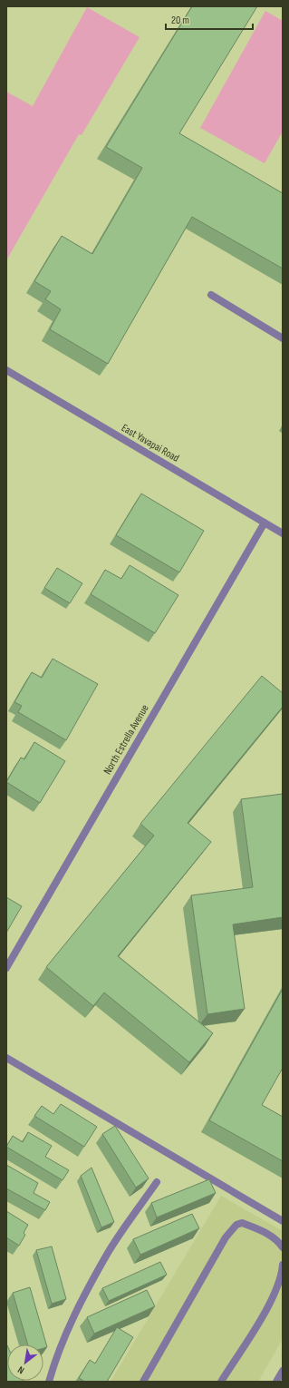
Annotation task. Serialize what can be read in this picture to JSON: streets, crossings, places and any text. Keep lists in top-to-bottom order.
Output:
{
  "streets": {
    "street": ["East Yavapai Road", "North Estrella Avenue"]
  },
  "crossings": [
    ["East Yavapai Road", "North Estrella Avenue"]
  ],
  "scale_bar": "20 m",
  "north": "bottom left"
}
